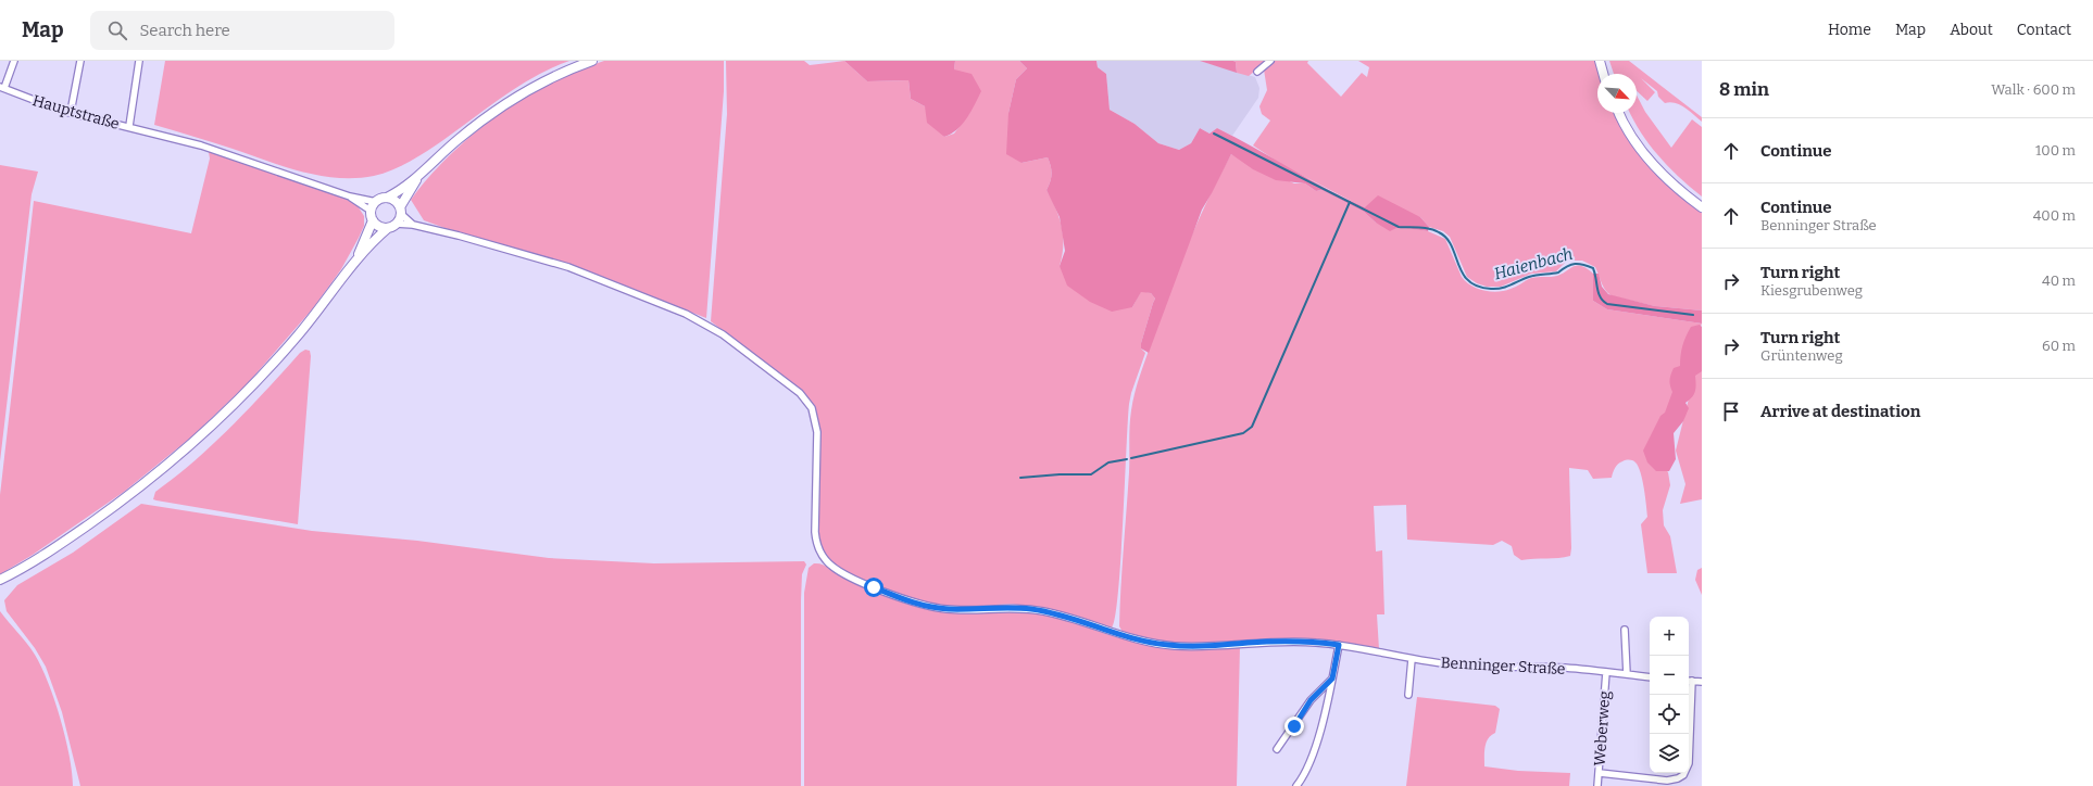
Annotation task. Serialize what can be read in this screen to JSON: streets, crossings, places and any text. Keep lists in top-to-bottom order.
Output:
{
  "streets": {
    "street": ["Hauptstraße", "Benninger Straße", "Weberweg"]
  },
  "crossings": [
    ["Benninger Straße", "Weberweg"]
  ],
  "water": ["Haienbach"],
  "north": "bottom right",
  "page": {
    "header": "Map",
    "search": "Search here",
    "nav": [
      "Home",
      "Map",
      "About",
      "Contact"
    ],
    "heading": ["8 min", "Walk · 600 m"],
    "list": [
      ["Continue", "100 m"],
      ["Continue", "Benninger Straße", "400 m"],
      ["Turn right", "Kiesgrubenweg", "40 m"],
      ["Turn right", "Grüntenweg", "60 m"],
      "Arrive at destination"
    ],
    "map_buttons": ["+", "−"]
  }
}
